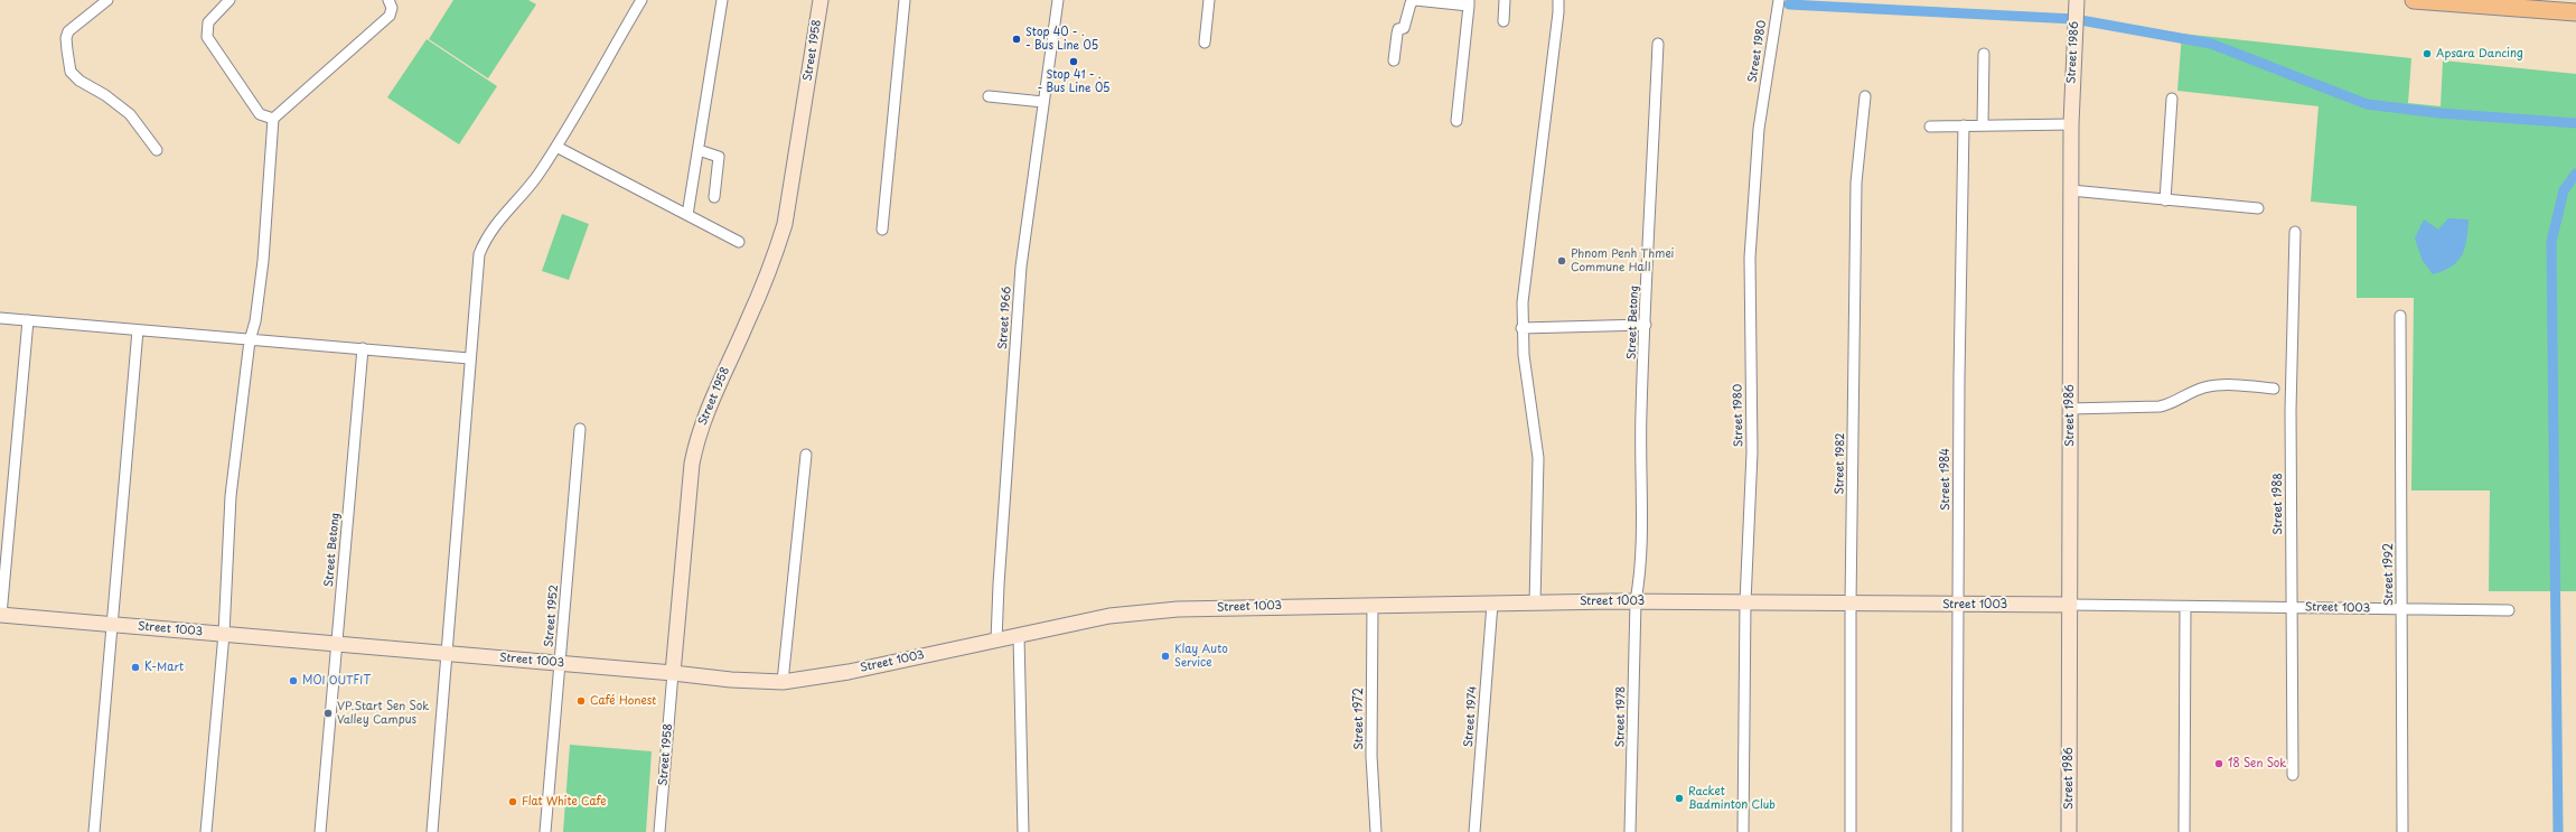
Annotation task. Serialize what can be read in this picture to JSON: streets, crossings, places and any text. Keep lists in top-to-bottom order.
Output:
{
  "streets": {
    "street": [
      "Street 1958",
      "Street 1980",
      "Street 1986",
      "Street 1966",
      "Street Betong",
      "Street 1982",
      "Street 1984",
      "Street 1988",
      "Street 1992",
      "Street 1003",
      "Street 1952",
      "Street 1974",
      "Street 1978",
      "Street 1972"
    ]
  },
  "crossings": [
    ["Street 1958", "Street 1003"],
    ["Street 1980", "Street 1003"],
    ["Street 1986", "Street 1003"],
    ["Street 1966", "Street 1003"],
    ["Street Betong", "Street 1003"],
    ["Street Betong", "Street 1978"],
    ["Street 1982", "Street 1003"],
    ["Street 1984", "Street 1003"],
    ["Street 1988", "Street 1003"],
    ["Street 1992", "Street 1003"],
    ["Street 1003", "Street 1952"],
    ["Street 1003", "Street 1974"],
    ["Street 1003", "Street 1978"],
    ["Street 1003", "Street 1972"]
  ],
  "places": [
    "Stop 40 - . - Bus Line 05",
    "Apsara Dancing",
    "Stop 41 - . - Bus Line 05",
    "Phnom Penh Thmei Commune Hall",
    "Klay Auto Service",
    "K-Mart",
    "MOI OUTFIT",
    "Café Honest",
    "VP.Start Sen Sok Valley Campus",
    "18 Sen Sok",
    "Racket Badminton Club",
    "Flat White Cafe"
  ]
}
